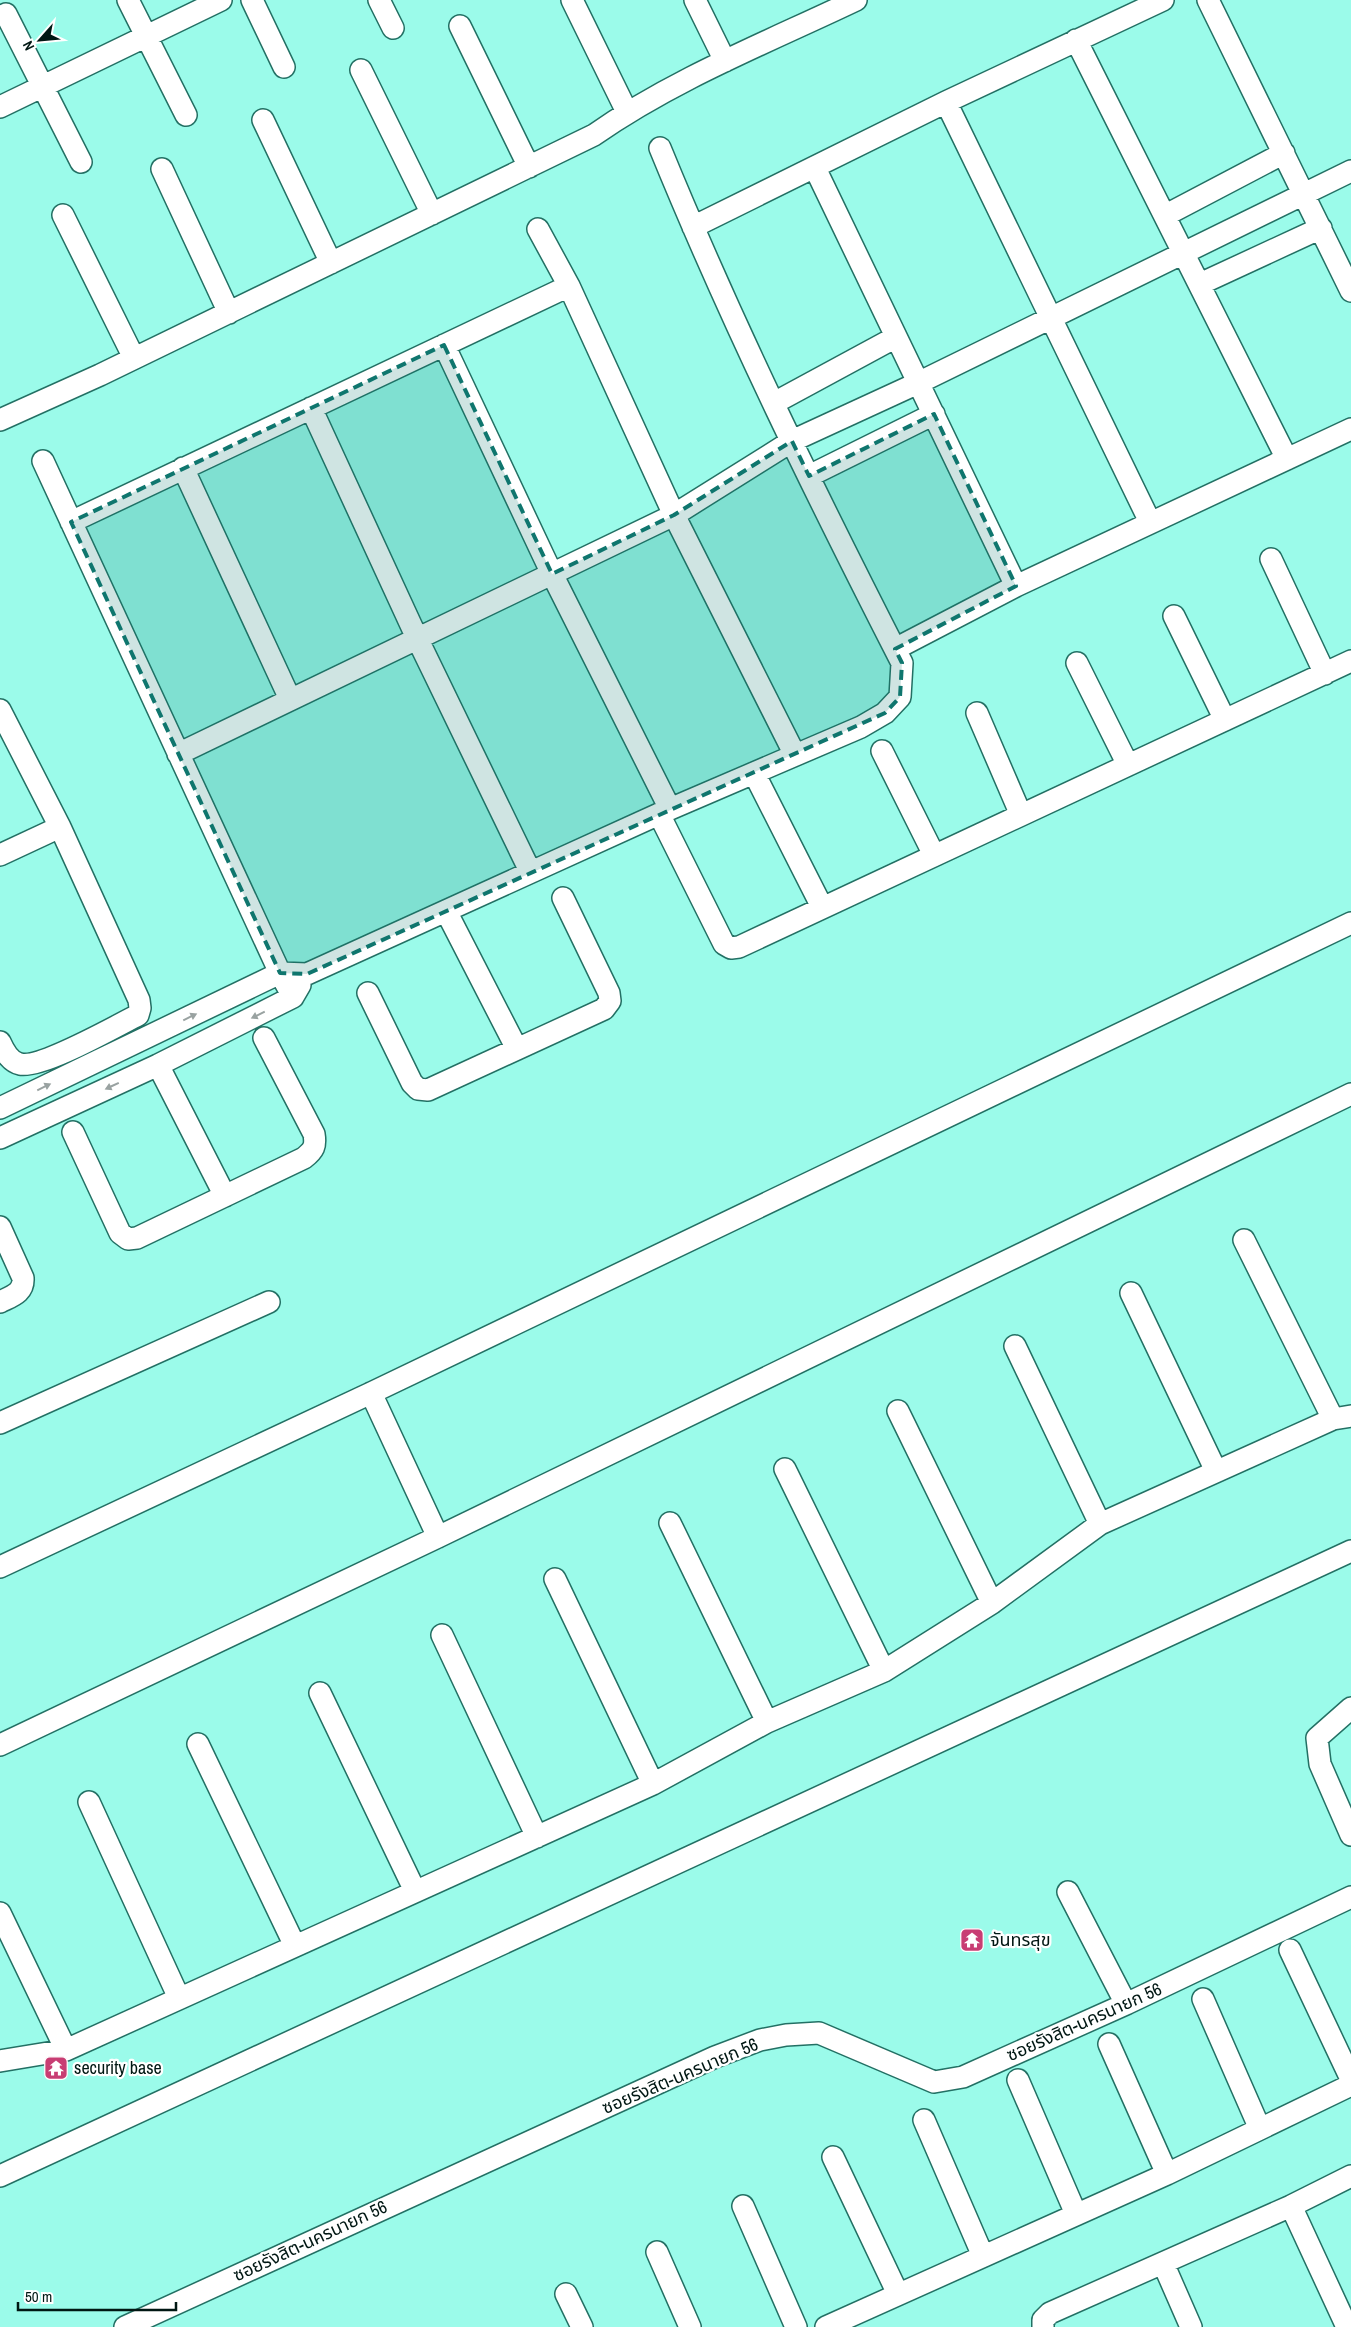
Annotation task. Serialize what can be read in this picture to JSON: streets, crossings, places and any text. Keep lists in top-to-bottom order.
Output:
{
  "streets": {
    "street": ["ซอยรังสิต-นครนายก 56"]
  },
  "places": {
    "temple": ["จันทรสุข", "security base"]
  },
  "scale_bar": "50 m",
  "north": "bottom left"
}
